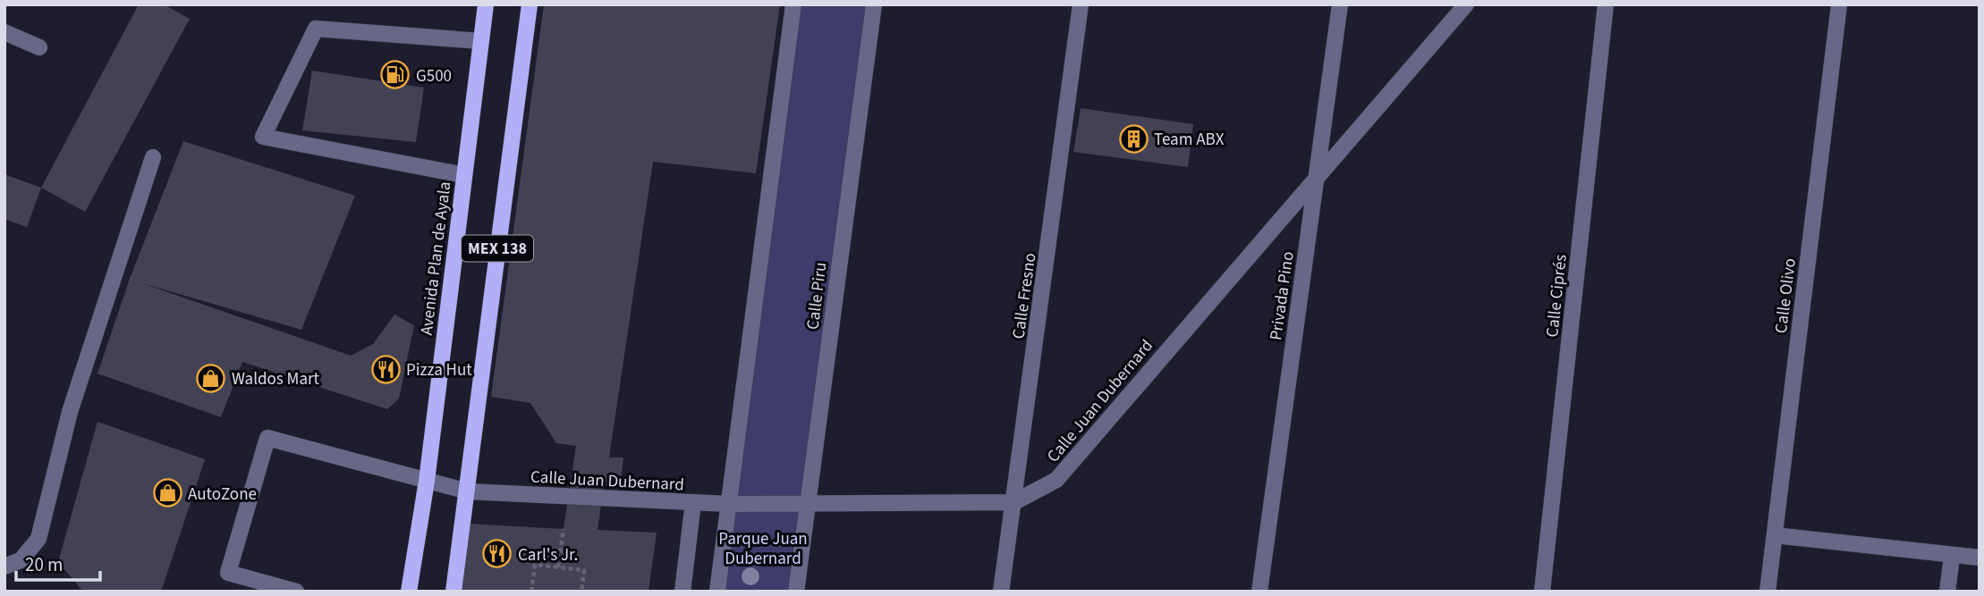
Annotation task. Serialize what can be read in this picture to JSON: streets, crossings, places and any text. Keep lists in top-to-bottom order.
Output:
{
  "streets": {
    "main road": ["MEX 138", "Avenida Plan de Ayala"],
    "street": [
      "Calle Piru",
      "Calle Fresno",
      "Privada Pino",
      "Calle Ciprés",
      "Calle Olivo",
      "Calle Juan Dubernard"
    ]
  },
  "crossings": [
    ["MEX 138", "Calle Juan Dubernard"],
    ["Avenida Plan de Ayala", "Calle Juan Dubernard"],
    ["Calle Piru", "Calle Juan Dubernard"],
    ["Calle Fresno", "Calle Juan Dubernard"],
    ["Privada Pino", "Calle Juan Dubernard"]
  ],
  "parks": ["Parque Juan Dubernard"],
  "places": {
    "fuel station": ["G500"],
    "building": ["Team ABX"],
    "restaurant": ["Pizza Hut", "Carl's Jr."],
    "shop": ["Waldos Mart", "AutoZone"]
  },
  "scale_bar": "20 m"
}
